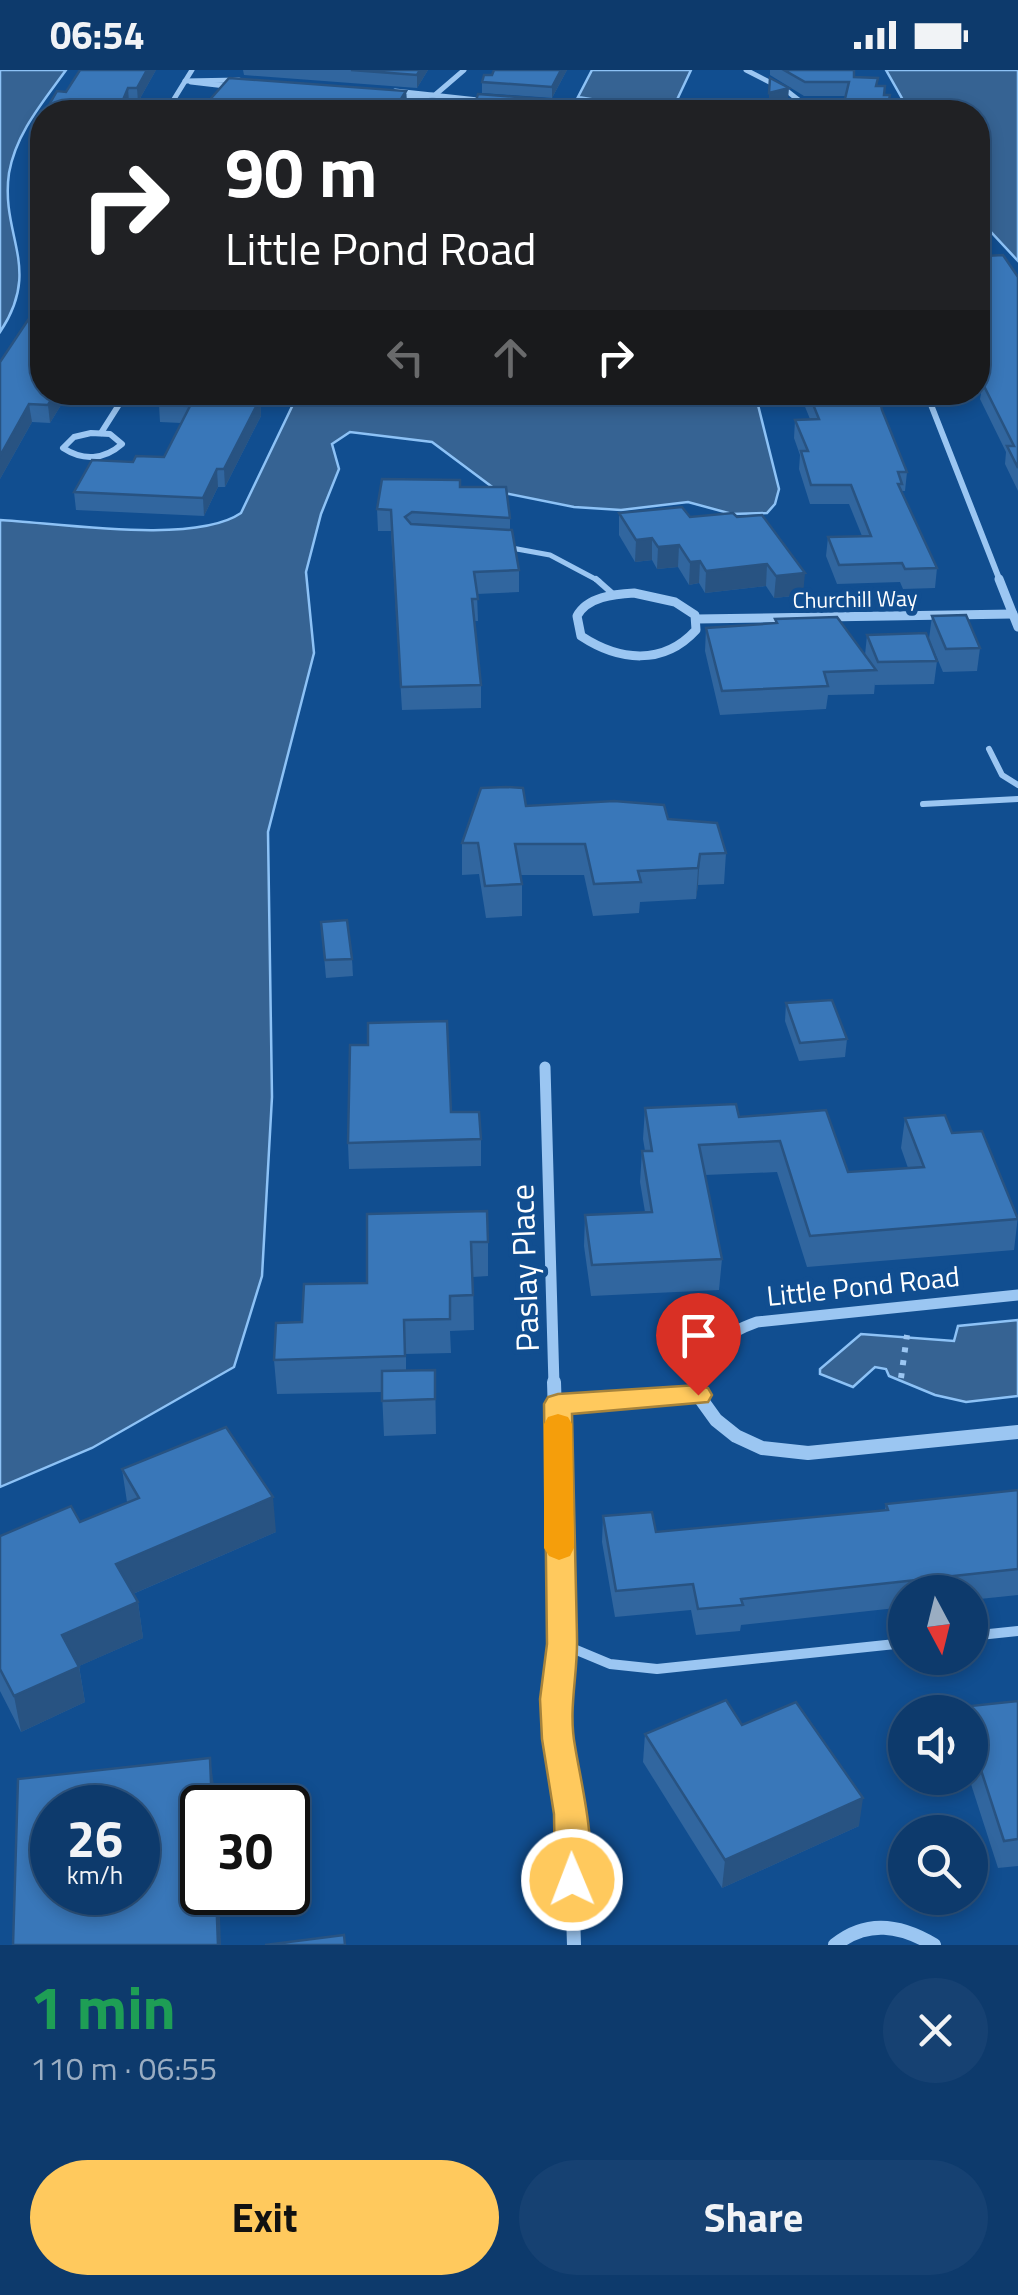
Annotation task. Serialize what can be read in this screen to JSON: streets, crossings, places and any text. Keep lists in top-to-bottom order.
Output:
{
  "streets": {
    "street": ["Churchill Way", "Paslay Place", "Little Pond Road"]
  },
  "north": "bottom",
  "page": {
    "status": "06:54",
    "turn": ["90 m", "Little Pond Road"],
    "speed": "26 km/h",
    "limit": "30",
    "heading": ["1 min", "110 m · 06:55"],
    "buttons": ["Exit", "Share"]
  }
}
